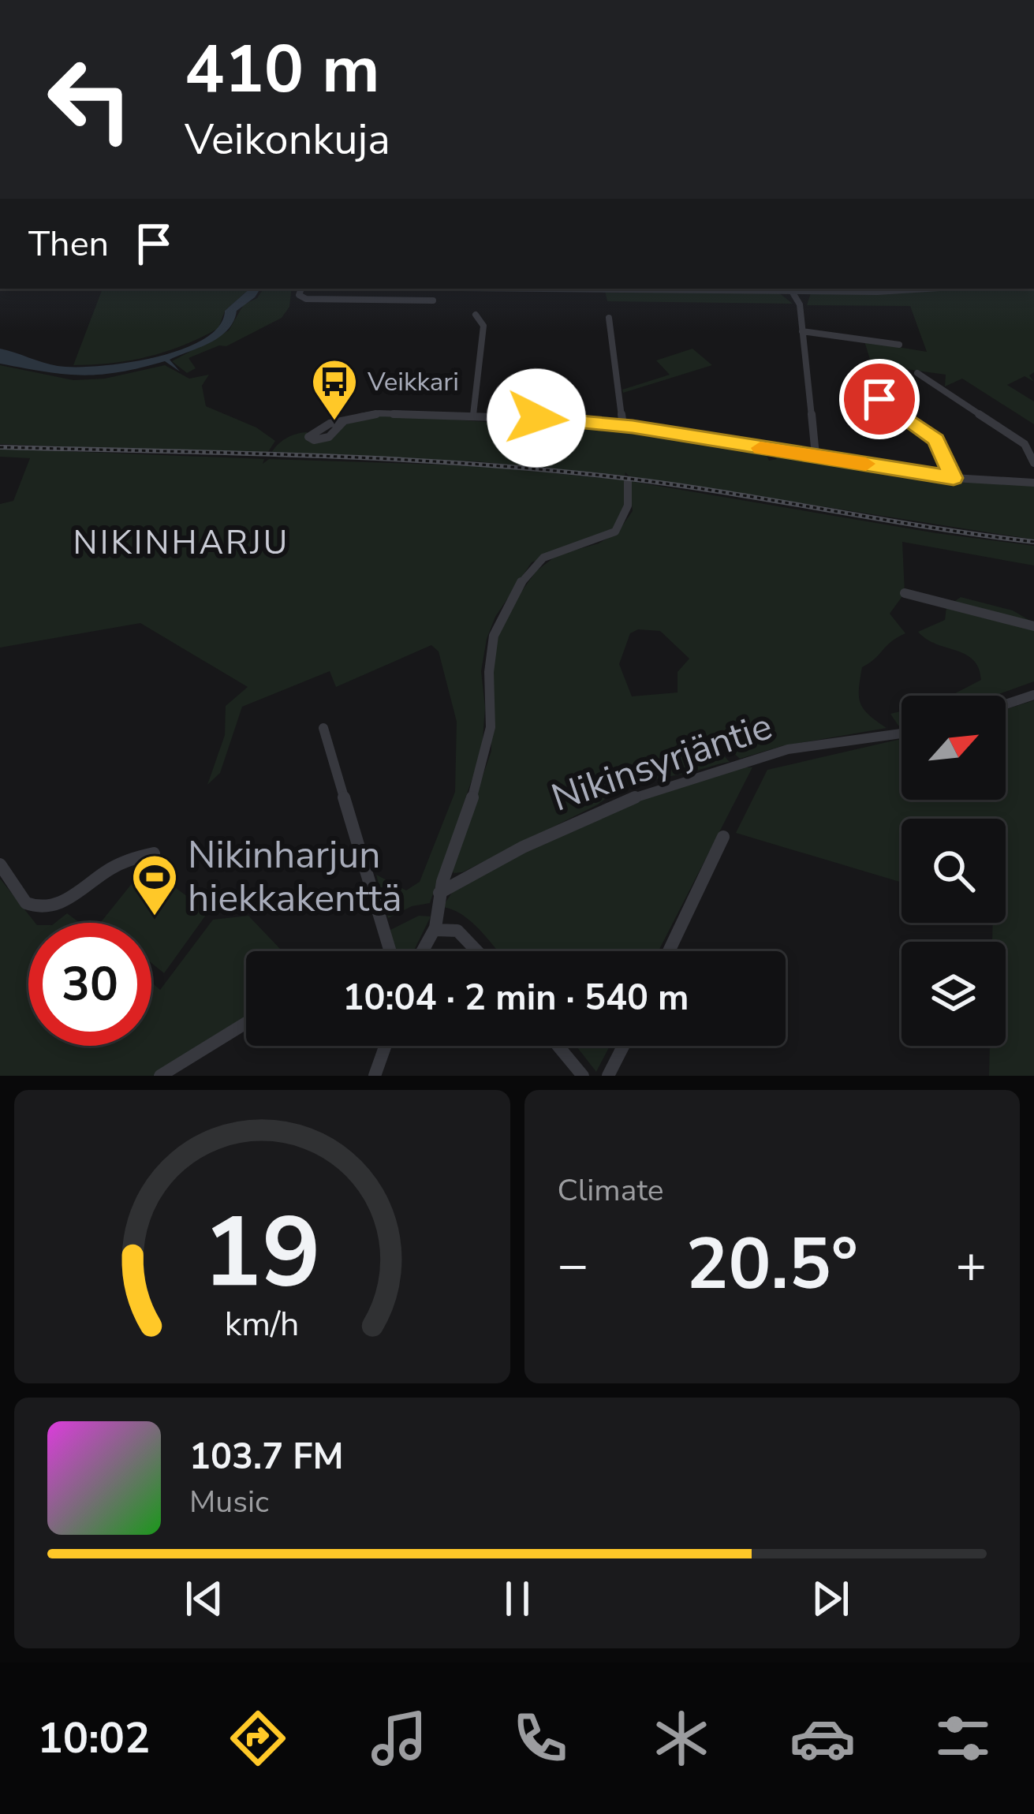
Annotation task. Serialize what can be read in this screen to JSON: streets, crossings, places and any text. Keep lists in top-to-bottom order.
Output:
{
  "streets": {
    "street": ["Nikinsyrjäntie"]
  },
  "districts": ["NIKINHARJU"],
  "places": {
    "bus stop": ["Veikkari"],
    "sports": ["Nikinharjun hiekkakenttä"]
  },
  "north": "top right",
  "page": {
    "turn": ["410 m", "Veikonkuja"],
    "then": "Then",
    "limit": "30",
    "trip": "10:04 · 2 min · 540 m",
    "tile": "Climate",
    "heat": ["−", "20.5°", "+"],
    "song": ["103.7 FM", "Music"],
    "tabs": "10:02",
    "gauge": ["19", "km/h"]
  }
}
